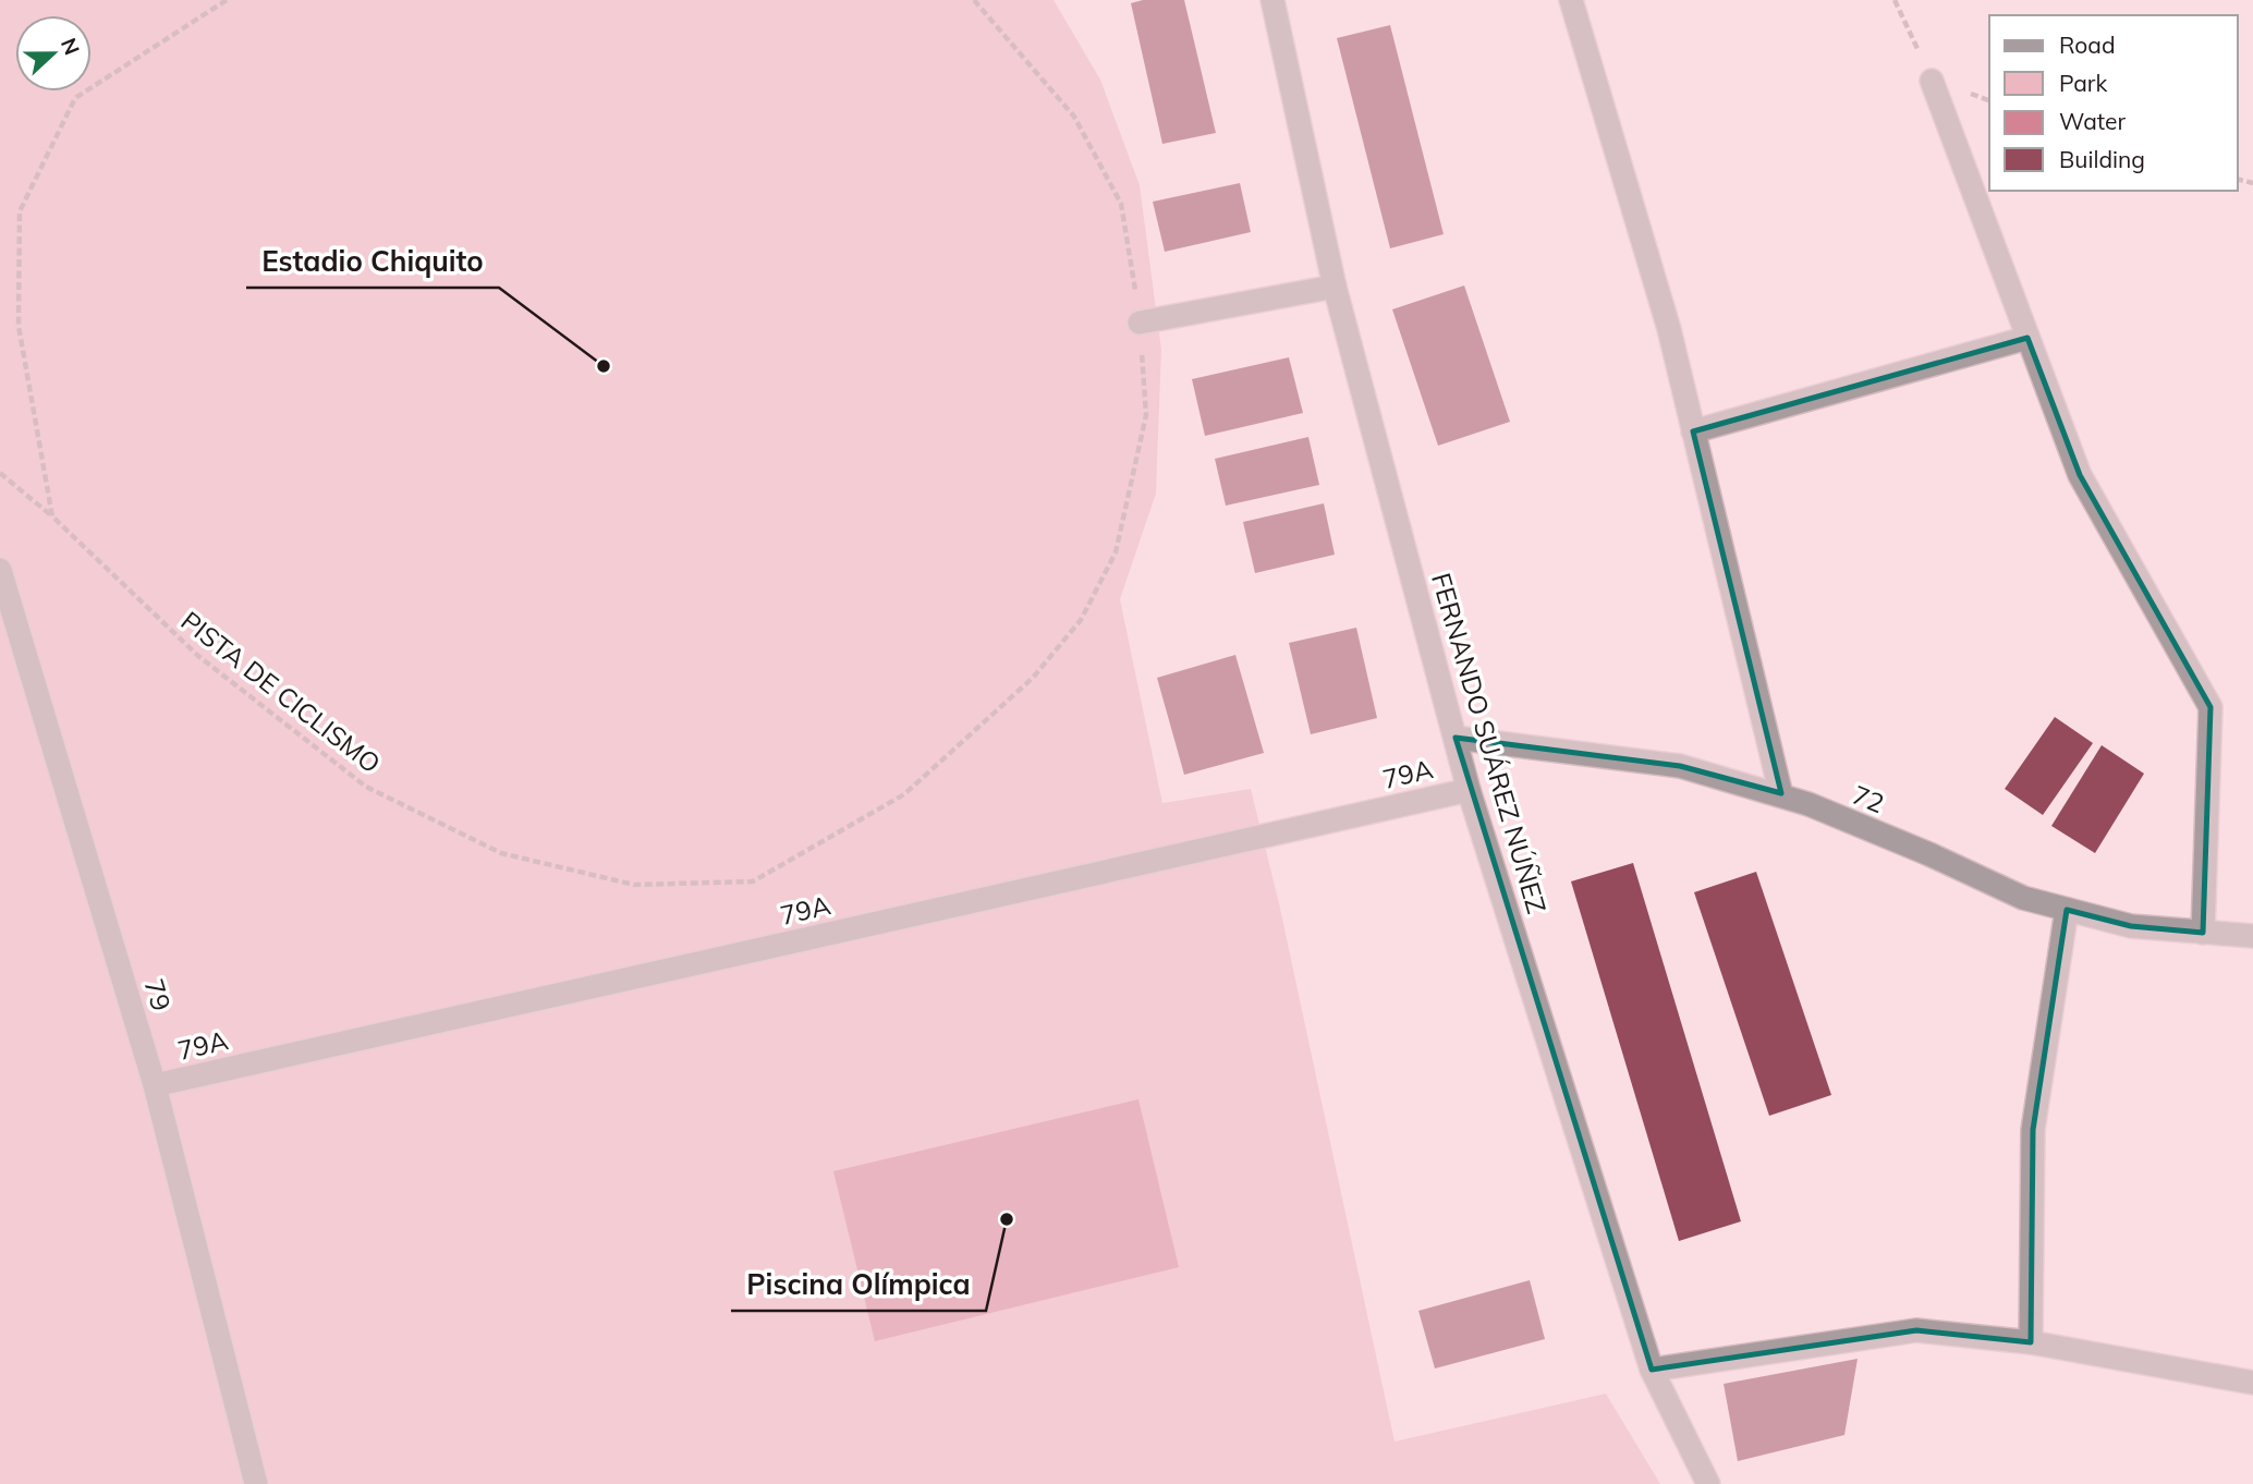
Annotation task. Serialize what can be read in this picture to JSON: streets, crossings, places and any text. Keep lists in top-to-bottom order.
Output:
{
  "streets": {
    "street": [
      "FERNANDO SUÁREZ NÚÑEZ",
      "79A",
      "72",
      "79"
    ],
    "path": ["PISTA DE CICLISMO"]
  },
  "crossings": [
    ["FERNANDO SUÁREZ NÚÑEZ", "79A"],
    ["FERNANDO SUÁREZ NÚÑEZ", "72"],
    ["79A", "79"]
  ],
  "places": ["Estadio Chiquito", "Piscina Olímpica"],
  "legend": [
    "Road",
    "Park",
    "Water",
    "Building"
  ],
  "north": "right"
}
